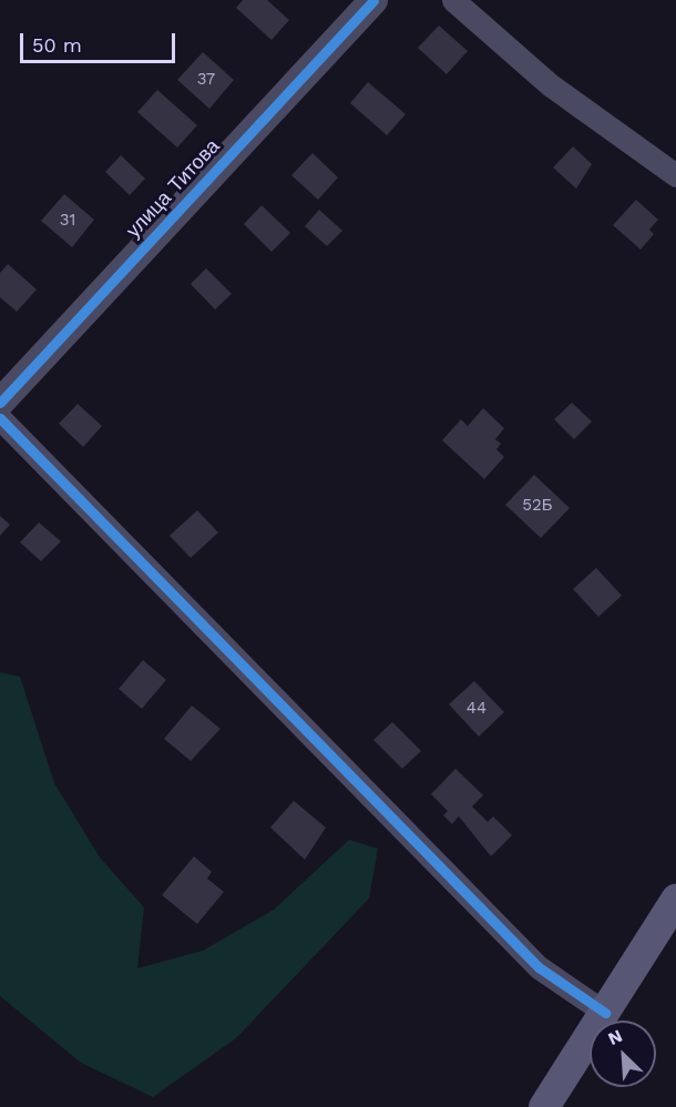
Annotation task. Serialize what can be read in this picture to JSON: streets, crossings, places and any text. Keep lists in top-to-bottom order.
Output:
{
  "streets": {
    "street": ["улица Титова"]
  },
  "house_numbers": [
    "37",
    "31",
    "52Б",
    "44"
  ],
  "scale_bar": "50 m",
  "north": "top left"
}
